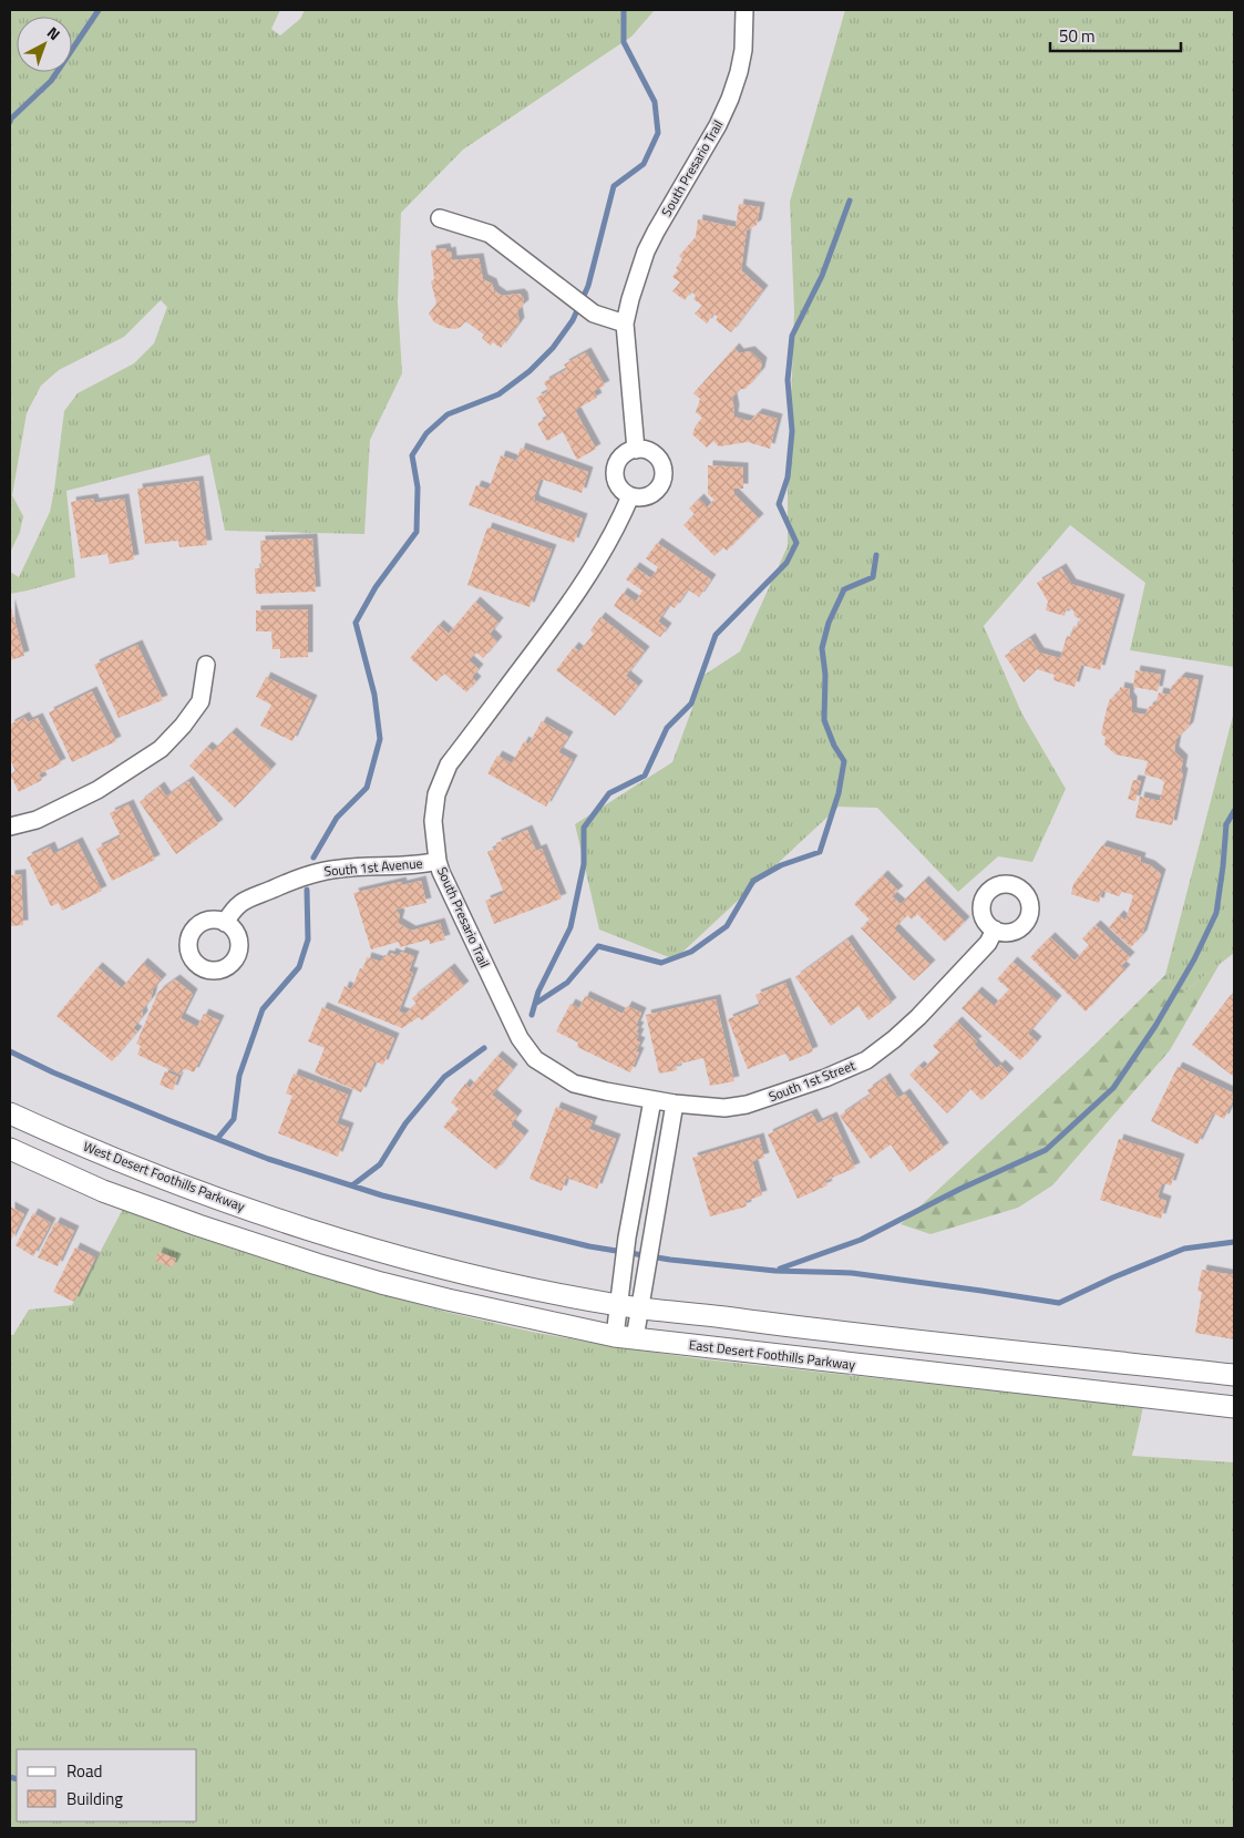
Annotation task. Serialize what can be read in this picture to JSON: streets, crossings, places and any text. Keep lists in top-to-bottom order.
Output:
{
  "streets": {
    "street": [
      "South Presario Trail",
      "South 1st Avenue",
      "South 1st Street",
      "West Desert Foothills Parkway",
      "East Desert Foothills Parkway"
    ]
  },
  "crossings": [
    ["South Presario Trail", "South 1st Avenue"],
    ["South Presario Trail", "South 1st Street"]
  ],
  "legend": ["Road", "Building"],
  "scale_bar": "50 m",
  "north": "top right"
}
